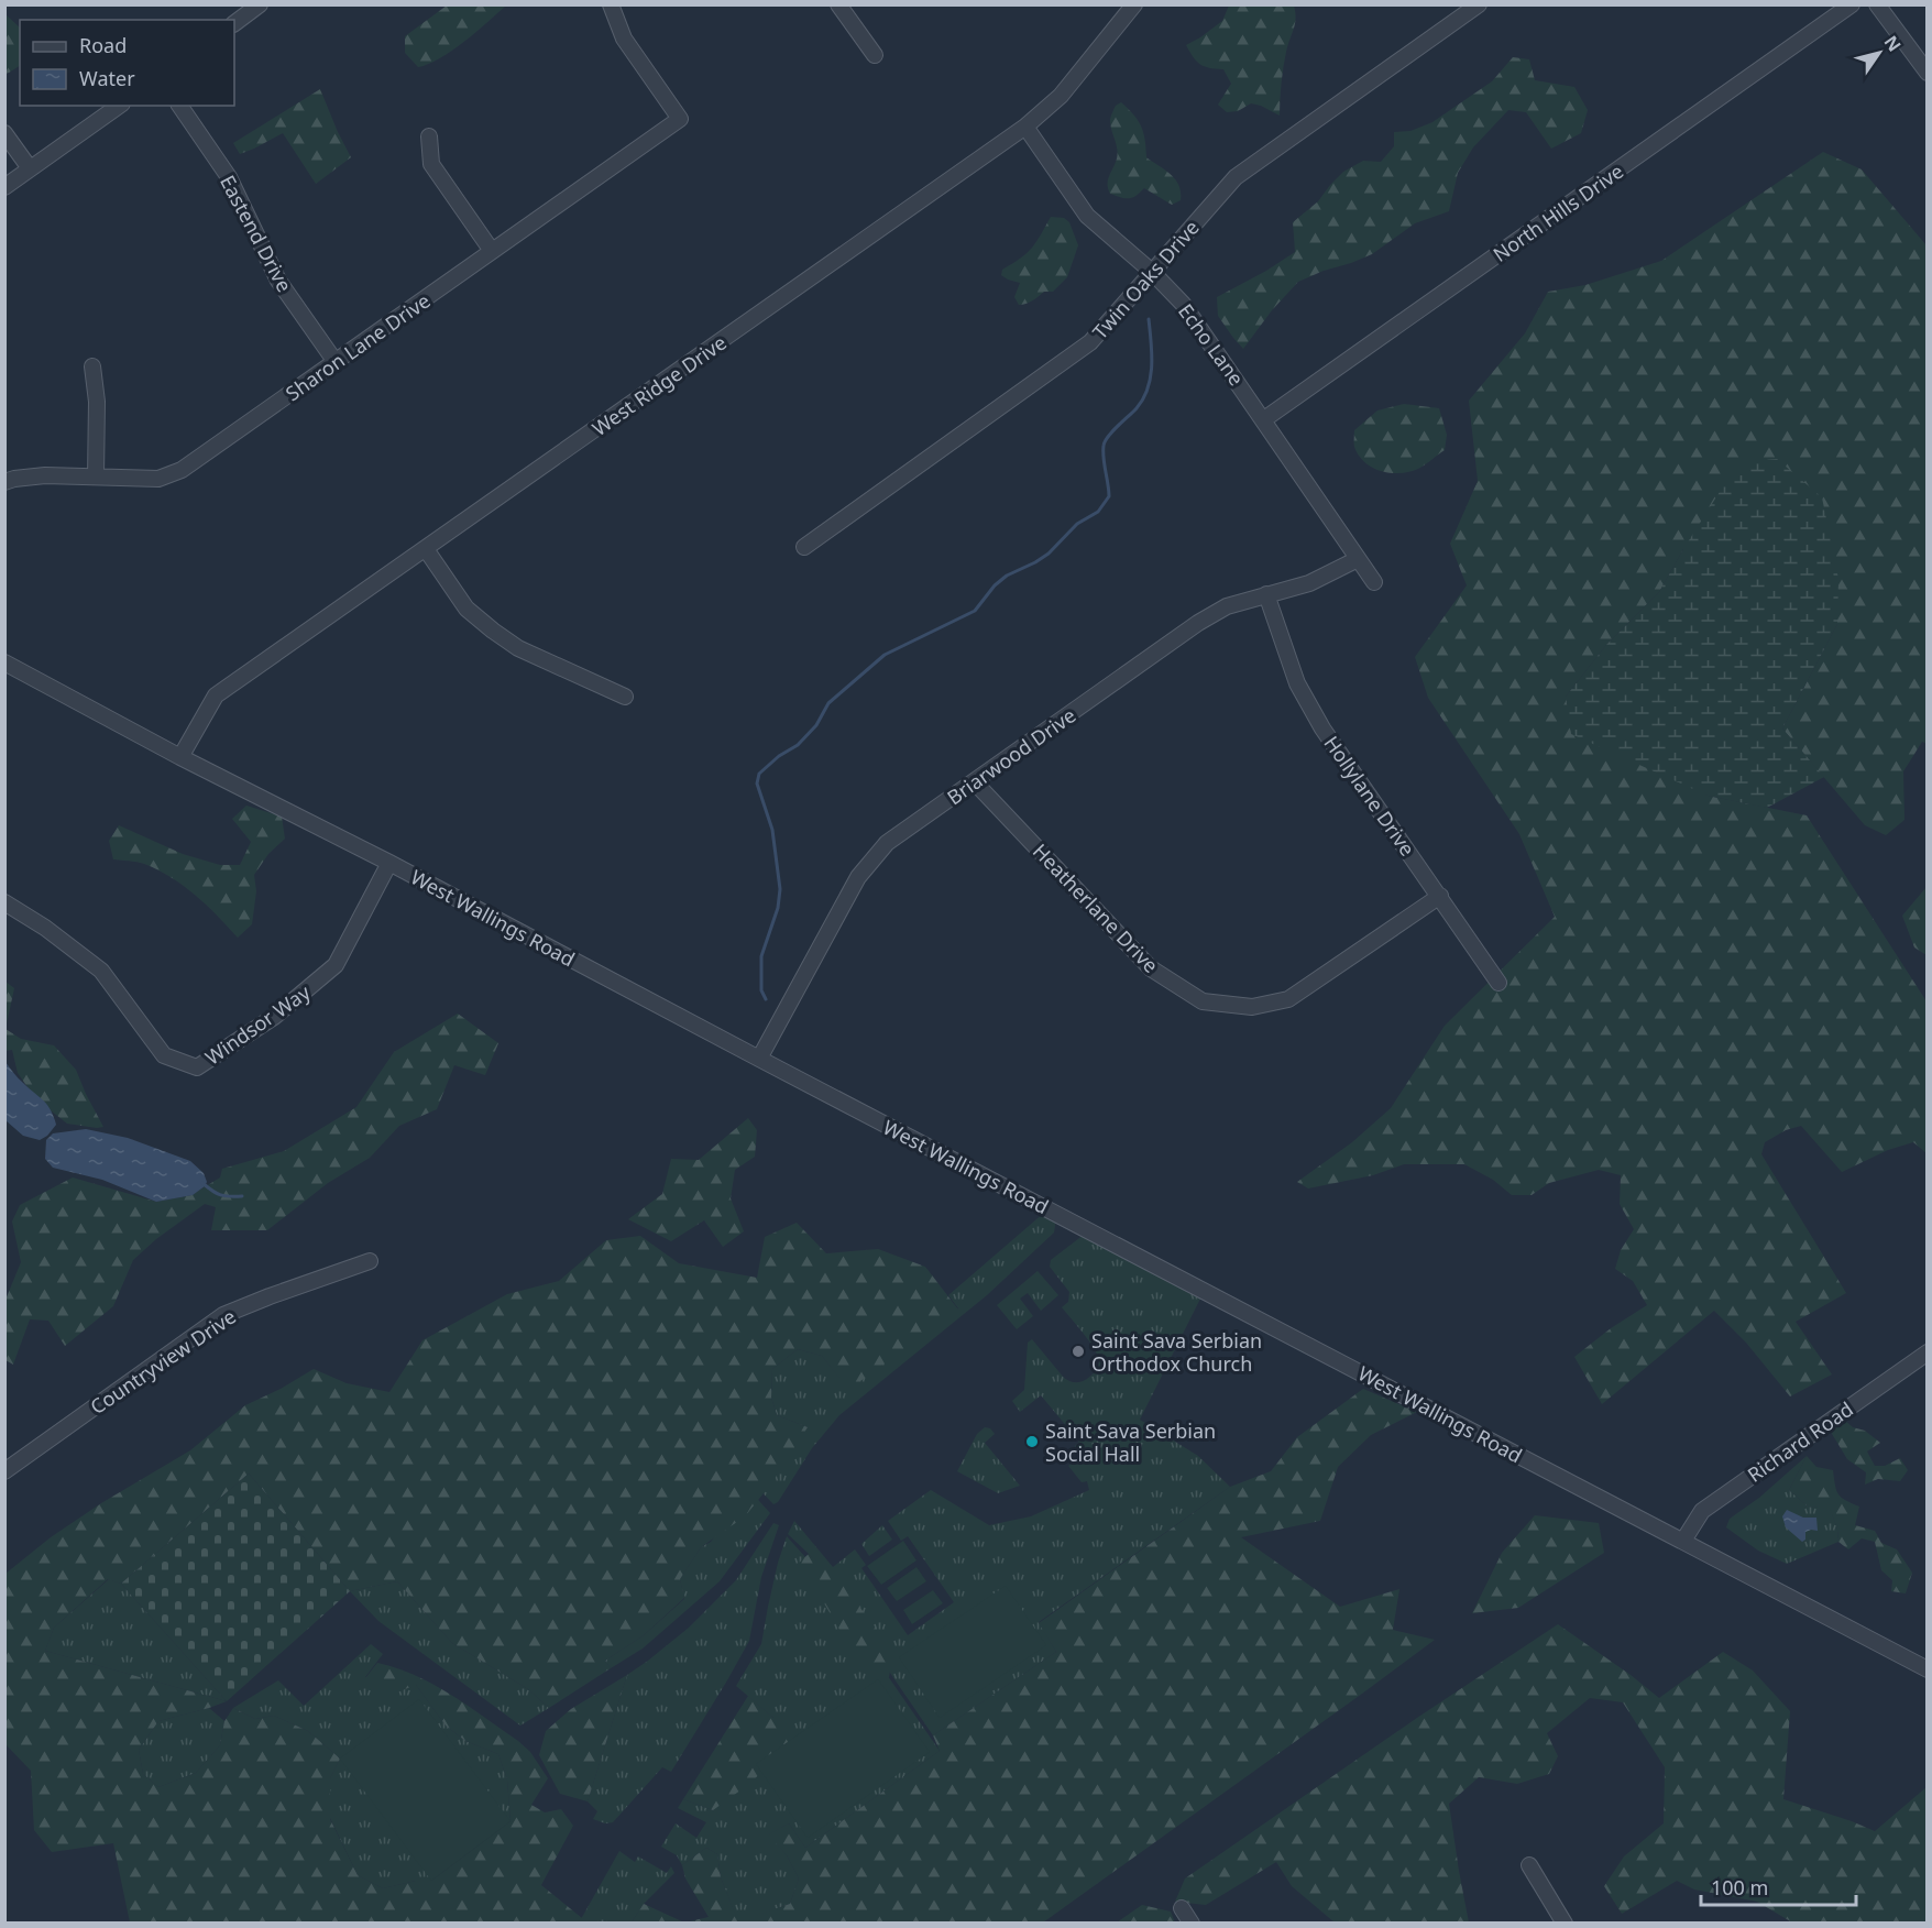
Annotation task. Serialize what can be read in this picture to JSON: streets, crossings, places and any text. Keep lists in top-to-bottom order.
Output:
{
  "streets": {
    "street": [
      "North Hills Drive",
      "Eastend Drive",
      "Twin Oaks Drive",
      "Echo Lane",
      "Sharon Lane Drive",
      "West Ridge Drive",
      "Briarwood Drive",
      "Hollylane Drive",
      "Heatherlane Drive",
      "West Wallings Road",
      "Windsor Way",
      "Countryview Drive",
      "Richard Road"
    ]
  },
  "crossings": [
    ["North Hills Drive", "Echo Lane"],
    ["Eastend Drive", "Sharon Lane Drive"],
    ["Twin Oaks Drive", "Echo Lane"],
    ["Echo Lane", "West Ridge Drive"],
    ["Echo Lane", "Briarwood Drive"],
    ["West Ridge Drive", "West Wallings Road"],
    ["Briarwood Drive", "Hollylane Drive"],
    ["Briarwood Drive", "Heatherlane Drive"],
    ["Briarwood Drive", "West Wallings Road"],
    ["Hollylane Drive", "Heatherlane Drive"],
    ["West Wallings Road", "Windsor Way"],
    ["West Wallings Road", "Richard Road"]
  ],
  "places": ["Saint Sava Serbian Orthodox Church", "Saint Sava Serbian Social Hall"],
  "legend": ["Road", "Water"],
  "scale_bar": "100 m",
  "north": "top right"
}
